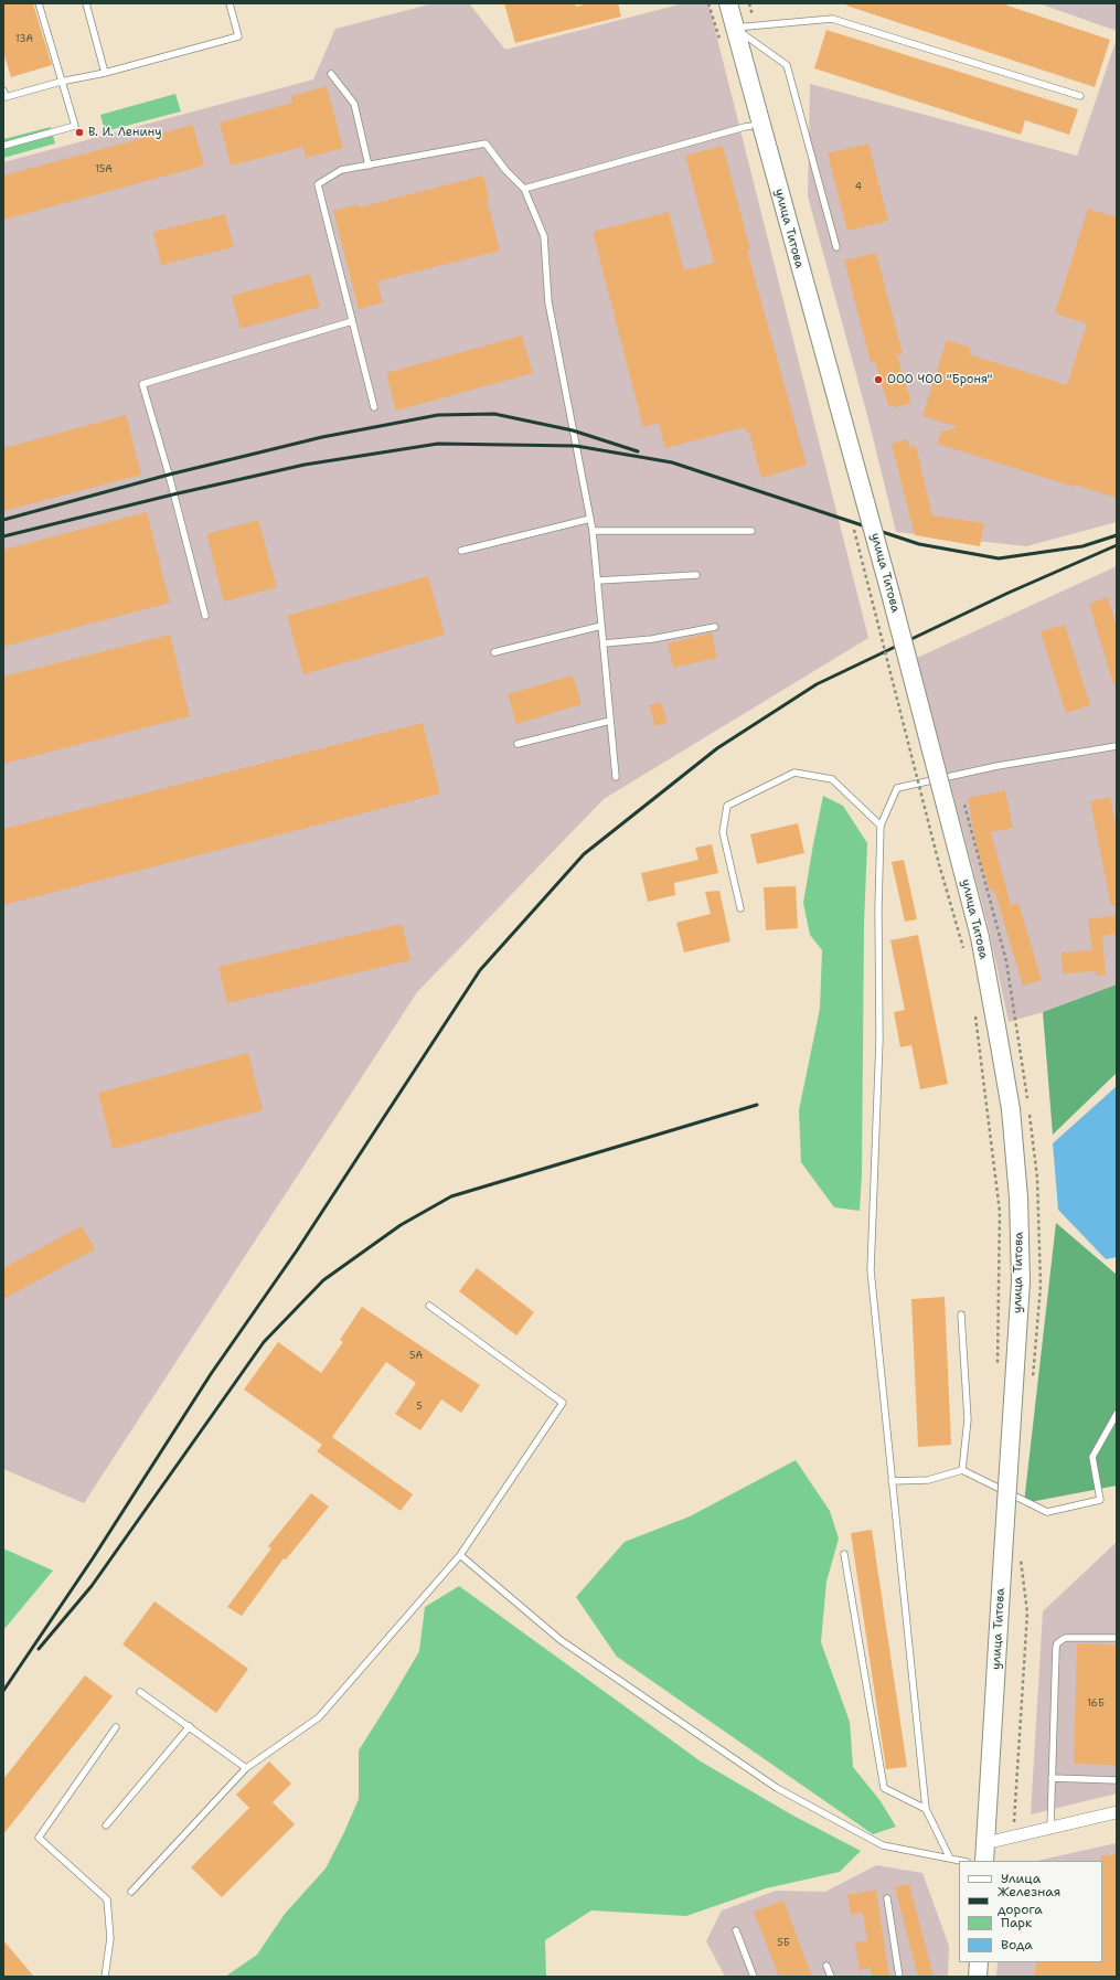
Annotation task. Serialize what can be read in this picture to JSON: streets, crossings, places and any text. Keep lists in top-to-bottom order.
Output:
{
  "streets": {
    "main road": ["улица Титова"]
  },
  "places": ["В. И. Ленину", "ООО ЧОО \"Броня\""],
  "house_numbers": [
    "13А",
    "15А",
    "4",
    "5А",
    "5",
    "16Б",
    "5Б"
  ],
  "legend": [
    "Улица",
    "Железная дорога",
    "Парк",
    "Вода"
  ]
}
